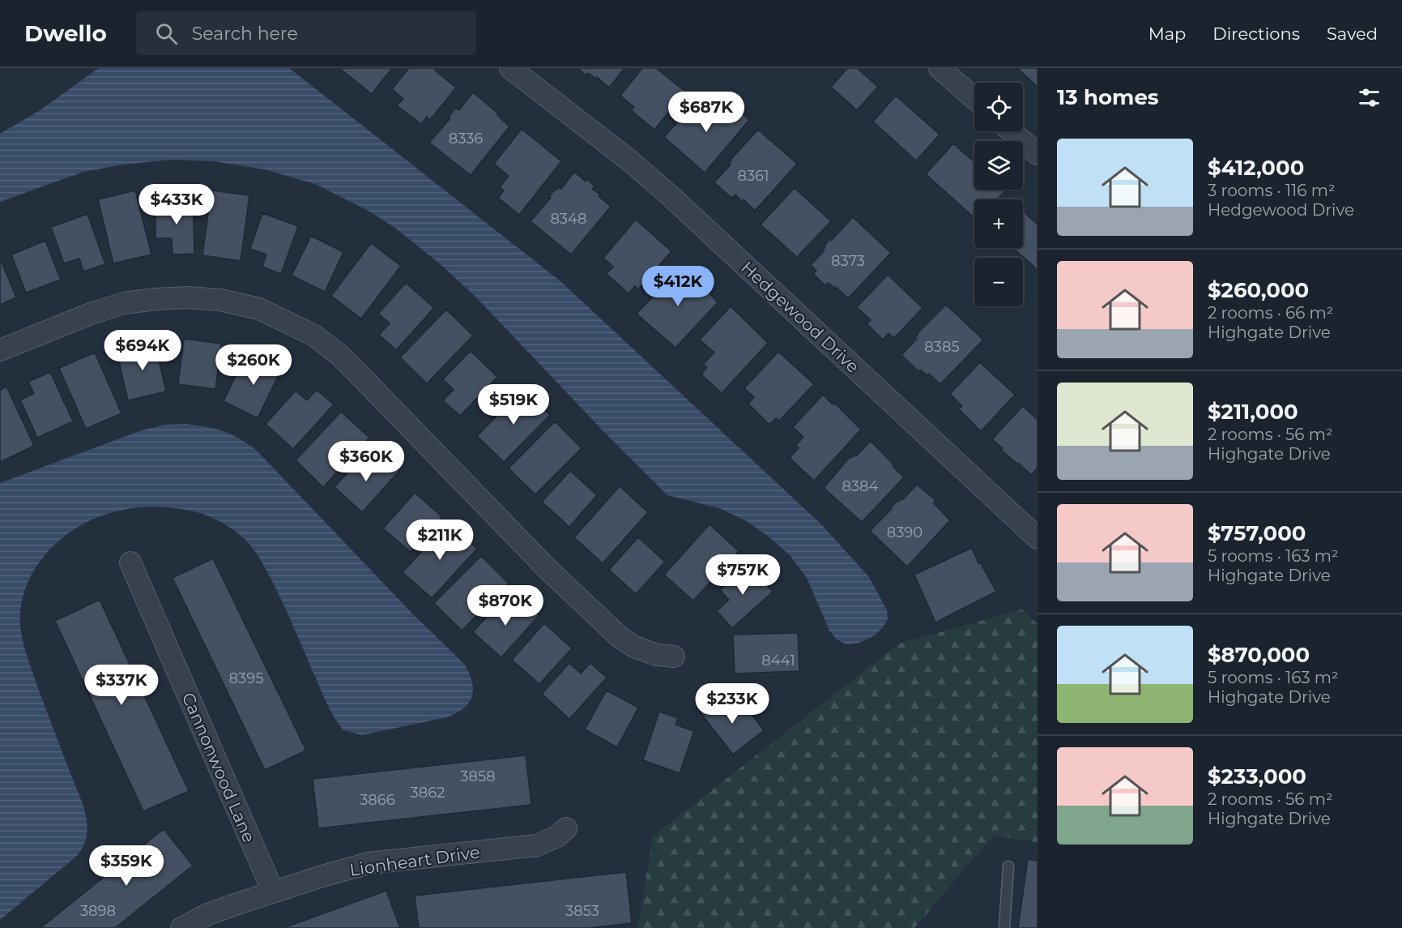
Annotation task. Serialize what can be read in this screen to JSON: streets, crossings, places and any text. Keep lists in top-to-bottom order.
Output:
{
  "streets": {
    "street": ["Hedgewood Drive", "Cannonwood Lane", "Lionheart Drive"]
  },
  "crossings": [
    ["Cannonwood Lane", "Lionheart Drive"]
  ],
  "house_numbers": [
    "8336",
    "8361",
    "8348",
    "8373",
    "8385",
    "8384",
    "8390",
    "8441",
    "8395",
    "3858",
    "3862",
    "3866",
    "3898",
    "3853"
  ],
  "page": {
    "header": "Dwello",
    "search": "Search here",
    "nav": ["Map", "Directions", "Saved"],
    "heading": "13 homes",
    "map_buttons": ["+", "−"],
    "price": [
      "$687K",
      "$433K",
      "$412K",
      "$694K",
      "$260K",
      "$519K",
      "$360K",
      "$211K",
      "$757K",
      "$870K",
      "$337K",
      "$233K",
      "$359K"
    ],
    "list": [
      {
        "name": "$412,000",
        "note": "3 rooms · 116 m² · Hedgewood Drive"
      },
      {
        "name": "$260,000",
        "note": "2 rooms · 66 m² · Highgate Drive"
      },
      {
        "name": "$211,000",
        "note": "2 rooms · 56 m² · Highgate Drive"
      },
      {
        "name": "$757,000",
        "note": "5 rooms · 163 m² · Highgate Drive"
      },
      {
        "name": "$870,000",
        "note": "5 rooms · 163 m² · Highgate Drive"
      },
      {
        "name": "$233,000",
        "note": "2 rooms · 56 m² · Highgate Drive"
      }
    ]
  }
}
